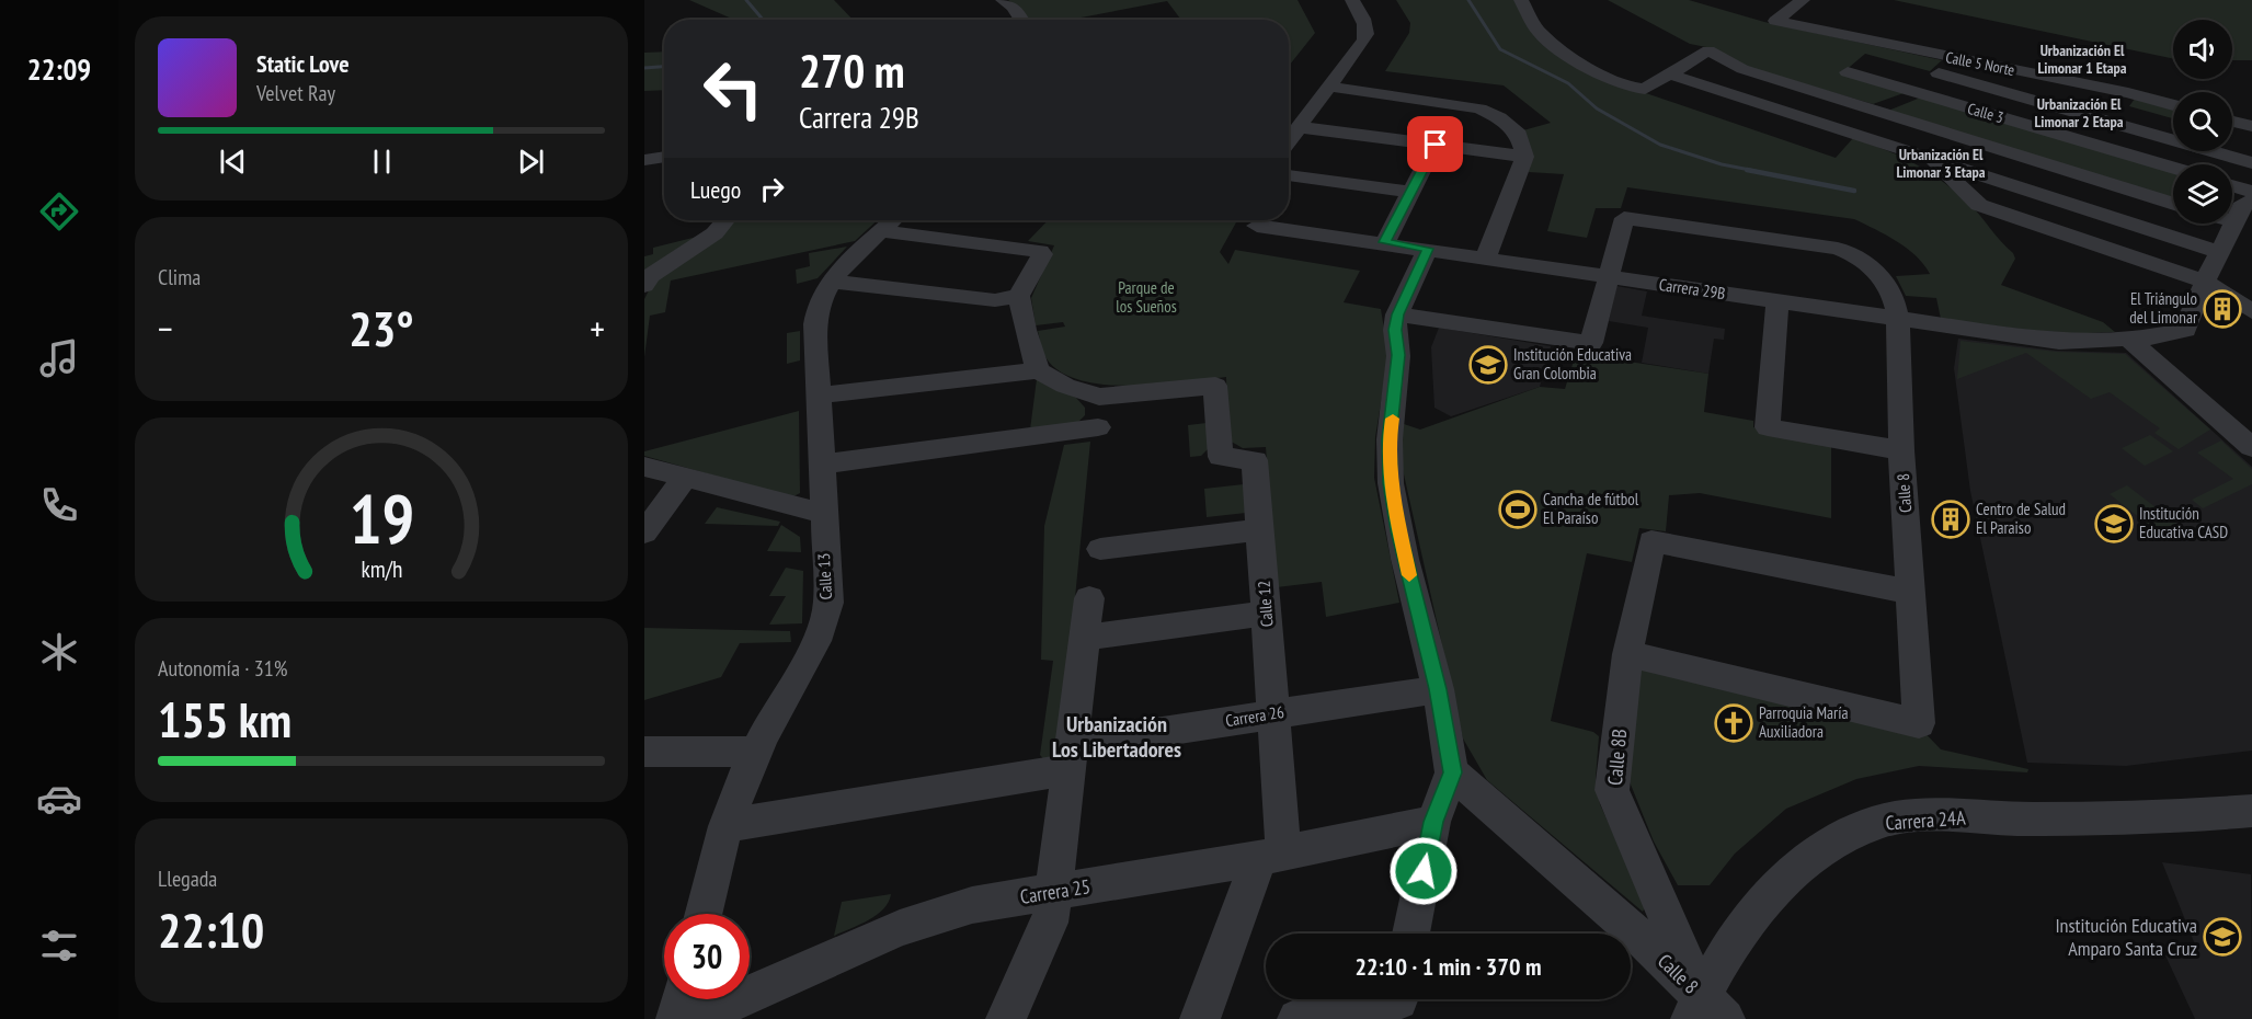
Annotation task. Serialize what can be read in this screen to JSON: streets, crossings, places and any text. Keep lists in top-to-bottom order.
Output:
{
  "streets": {
    "street": [
      "Calle 5 Norte",
      "Calle 3",
      "Carrera 29B",
      "Calle 8",
      "Calle 13",
      "Calle 12",
      "Carrera 26",
      "Calle 8B",
      "Carrera 24A",
      "Carrera 25"
    ]
  },
  "crossings": [
    ["Carrera 29B", "Calle 8"],
    ["Calle 8", "Calle 8B"],
    ["Calle 8", "Carrera 24A"],
    ["Calle 13", "Carrera 26"],
    ["Calle 12", "Carrera 26"],
    ["Calle 12", "Carrera 25"],
    ["Calle 8B", "Carrera 24A"]
  ],
  "districts": [
    "Urbanización El Limonar 1 Etapa",
    "Urbanización El Limonar 2 Etapa",
    "Urbanización El Limonar 3 Etapa",
    "Urbanización Los Libertadores"
  ],
  "parks": ["Parque de los Sueños"],
  "places": {
    "building": ["El Triángulo del Limonar", "Centro de Salud El Paraiso"],
    "school or university": ["Institución Educativa Gran Colombia", "Institución Educativa CASD", "Institución Educativa Amparo Santa Cruz"],
    "sports": ["Cancha de fútbol El Paraíso"],
    "church": ["Parroquia María Auxiliadora"]
  },
  "page": {
    "tabs": "22:09",
    "turn": ["270 m", "Carrera 29B"],
    "song": ["Static Love", "Velvet Ray"],
    "then": "Luego",
    "tile": [
      "Clima",
      ["Autonomía · 31%", "155 km"],
      ["Llegada", "22:10"]
    ],
    "heat": ["−", "23°", "+"],
    "limit": "30",
    "trip": "22:10 · 1 min · 370 m",
    "gauge": ["19", "km/h"]
  }
}
